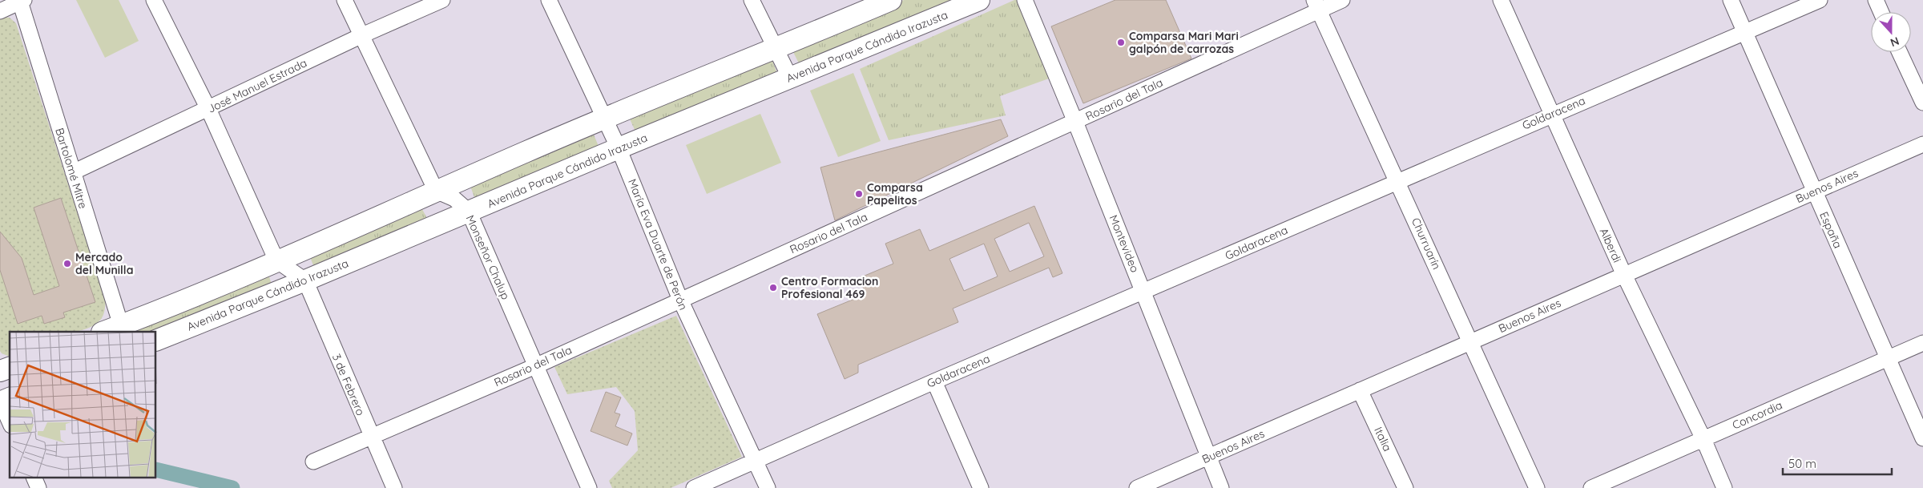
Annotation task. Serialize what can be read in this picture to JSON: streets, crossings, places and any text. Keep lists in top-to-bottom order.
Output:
{
  "streets": {
    "main road": ["Avenida Parque Cándido Irazusta"],
    "street": [
      "José Manuel Estrada",
      "Rosario del Tala",
      "Goldaracena",
      "Bartolomé Mitre",
      "Buenos Aires",
      "España",
      "Montevideo",
      "Churruarín",
      "María Eva Duarte de Perón",
      "Alberdi",
      "Monseñor Chalup",
      "3 de Febrero",
      "Concordia",
      "Italia"
    ]
  },
  "crossings": [
    ["Avenida Parque Cándido Irazusta", "María Eva Duarte de Perón"],
    ["Avenida Parque Cándido Irazusta", "Monseñor Chalup"],
    ["Avenida Parque Cándido Irazusta", "3 de Febrero"],
    ["José Manuel Estrada", "Bartolomé Mitre"],
    ["Rosario del Tala", "Montevideo"],
    ["Rosario del Tala", "Churruarín"],
    ["Rosario del Tala", "María Eva Duarte de Perón"],
    ["Rosario del Tala", "Monseñor Chalup"],
    ["Rosario del Tala", "3 de Febrero"],
    ["Goldaracena", "España"],
    ["Goldaracena", "Montevideo"],
    ["Goldaracena", "Churruarín"],
    ["Goldaracena", "María Eva Duarte de Perón"],
    ["Goldaracena", "Alberdi"],
    ["Buenos Aires", "España"],
    ["Buenos Aires", "Montevideo"],
    ["Buenos Aires", "Churruarín"],
    ["Buenos Aires", "Alberdi"],
    ["Buenos Aires", "Italia"],
    ["España", "Concordia"],
    ["Alberdi", "Concordia"]
  ],
  "places": [
    "Comparsa Mari Mari galpón de carrozas",
    "Comparsa Papelitos",
    "Mercado del Munilla",
    "Centro Formacion Profesional 469"
  ],
  "scale_bar": "50 m",
  "north": "bottom"
}
